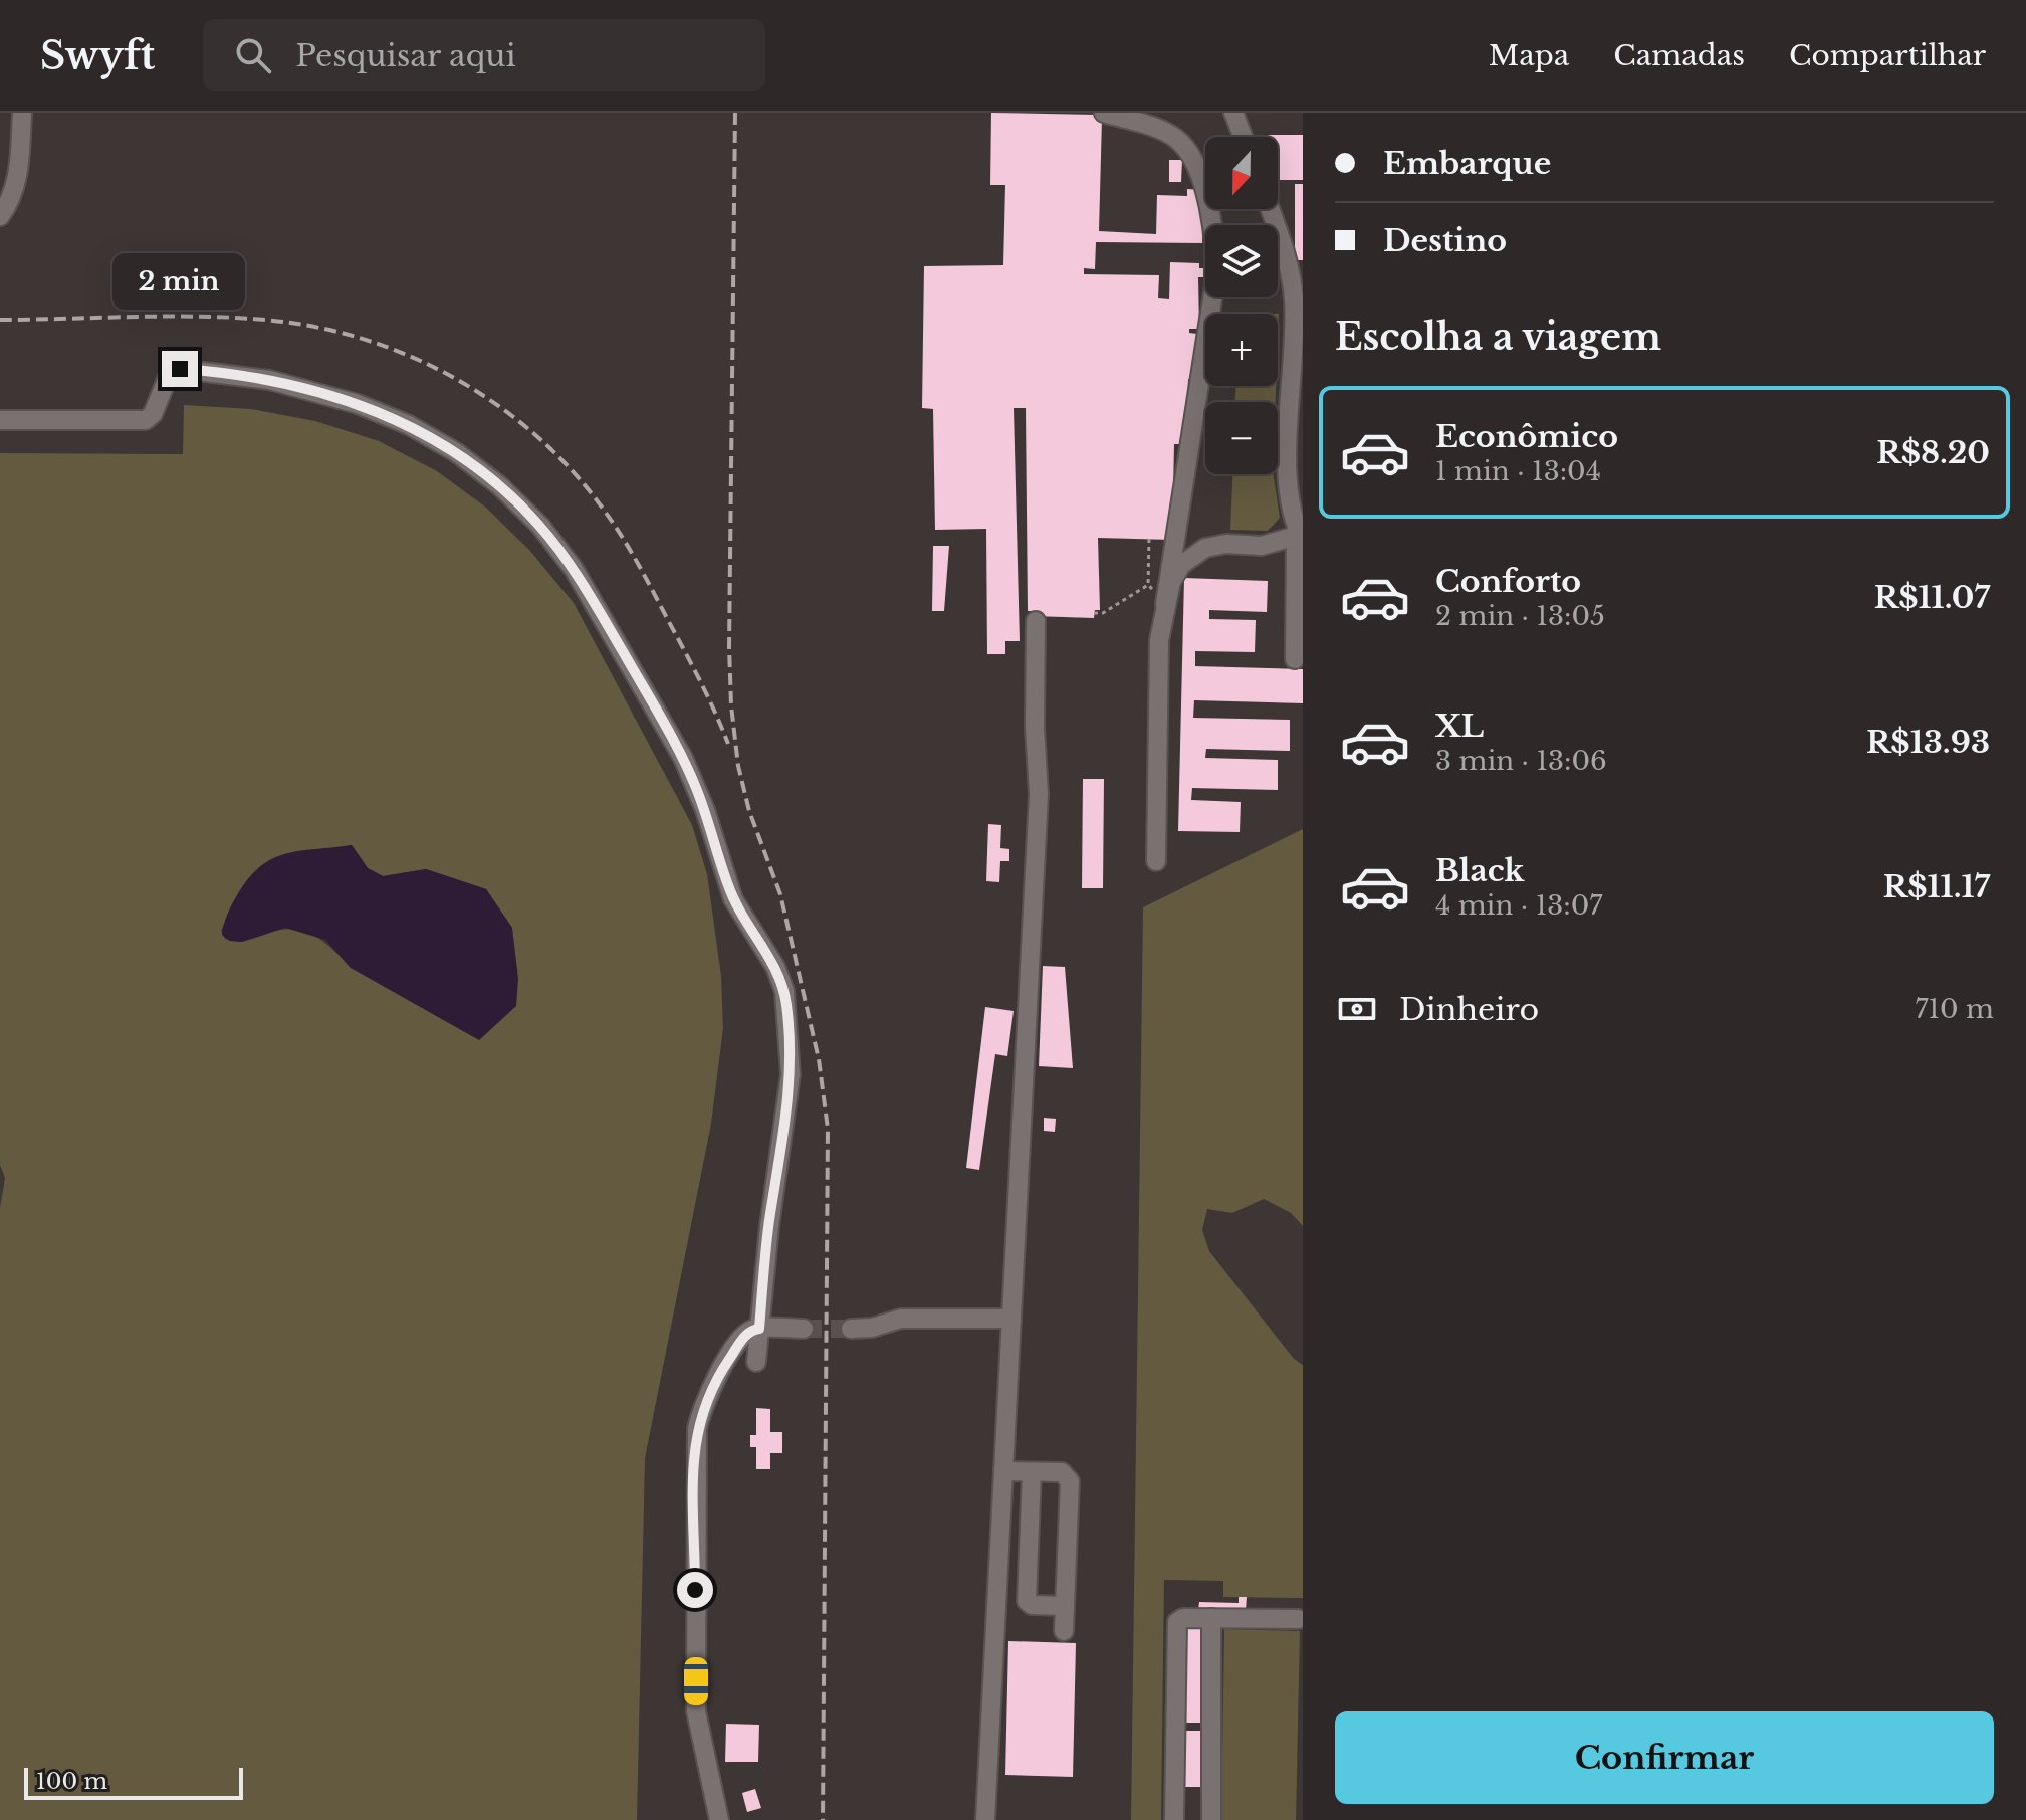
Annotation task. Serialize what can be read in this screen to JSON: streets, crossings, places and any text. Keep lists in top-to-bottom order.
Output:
{
  "scale_bar": "100 m",
  "north": "bottom",
  "page": {
    "header": "Swyft",
    "search": "Pesquisar aqui",
    "nav": ["Mapa", "Camadas", "Compartilhar"],
    "banner": ["Embarque", "Destino"],
    "map_buttons": ["+", "−"],
    "bubble": "2 min",
    "heading": "Escolha a viagem",
    "list": [
      {
        "name": "Econômico",
        "note": "1 min · 13:04",
        "value": "R$8.20"
      },
      {
        "name": "Conforto",
        "note": "2 min · 13:05",
        "value": "R$11.07"
      },
      {
        "name": "XL",
        "note": "3 min · 13:06",
        "value": "R$13.93"
      },
      {
        "name": "Black",
        "note": "4 min · 13:07",
        "value": "R$11.17"
      }
    ],
    "pay": ["Dinheiro", "710 m"],
    "buttons": "Confirmar",
    "scale": "100 m"
  }
}
